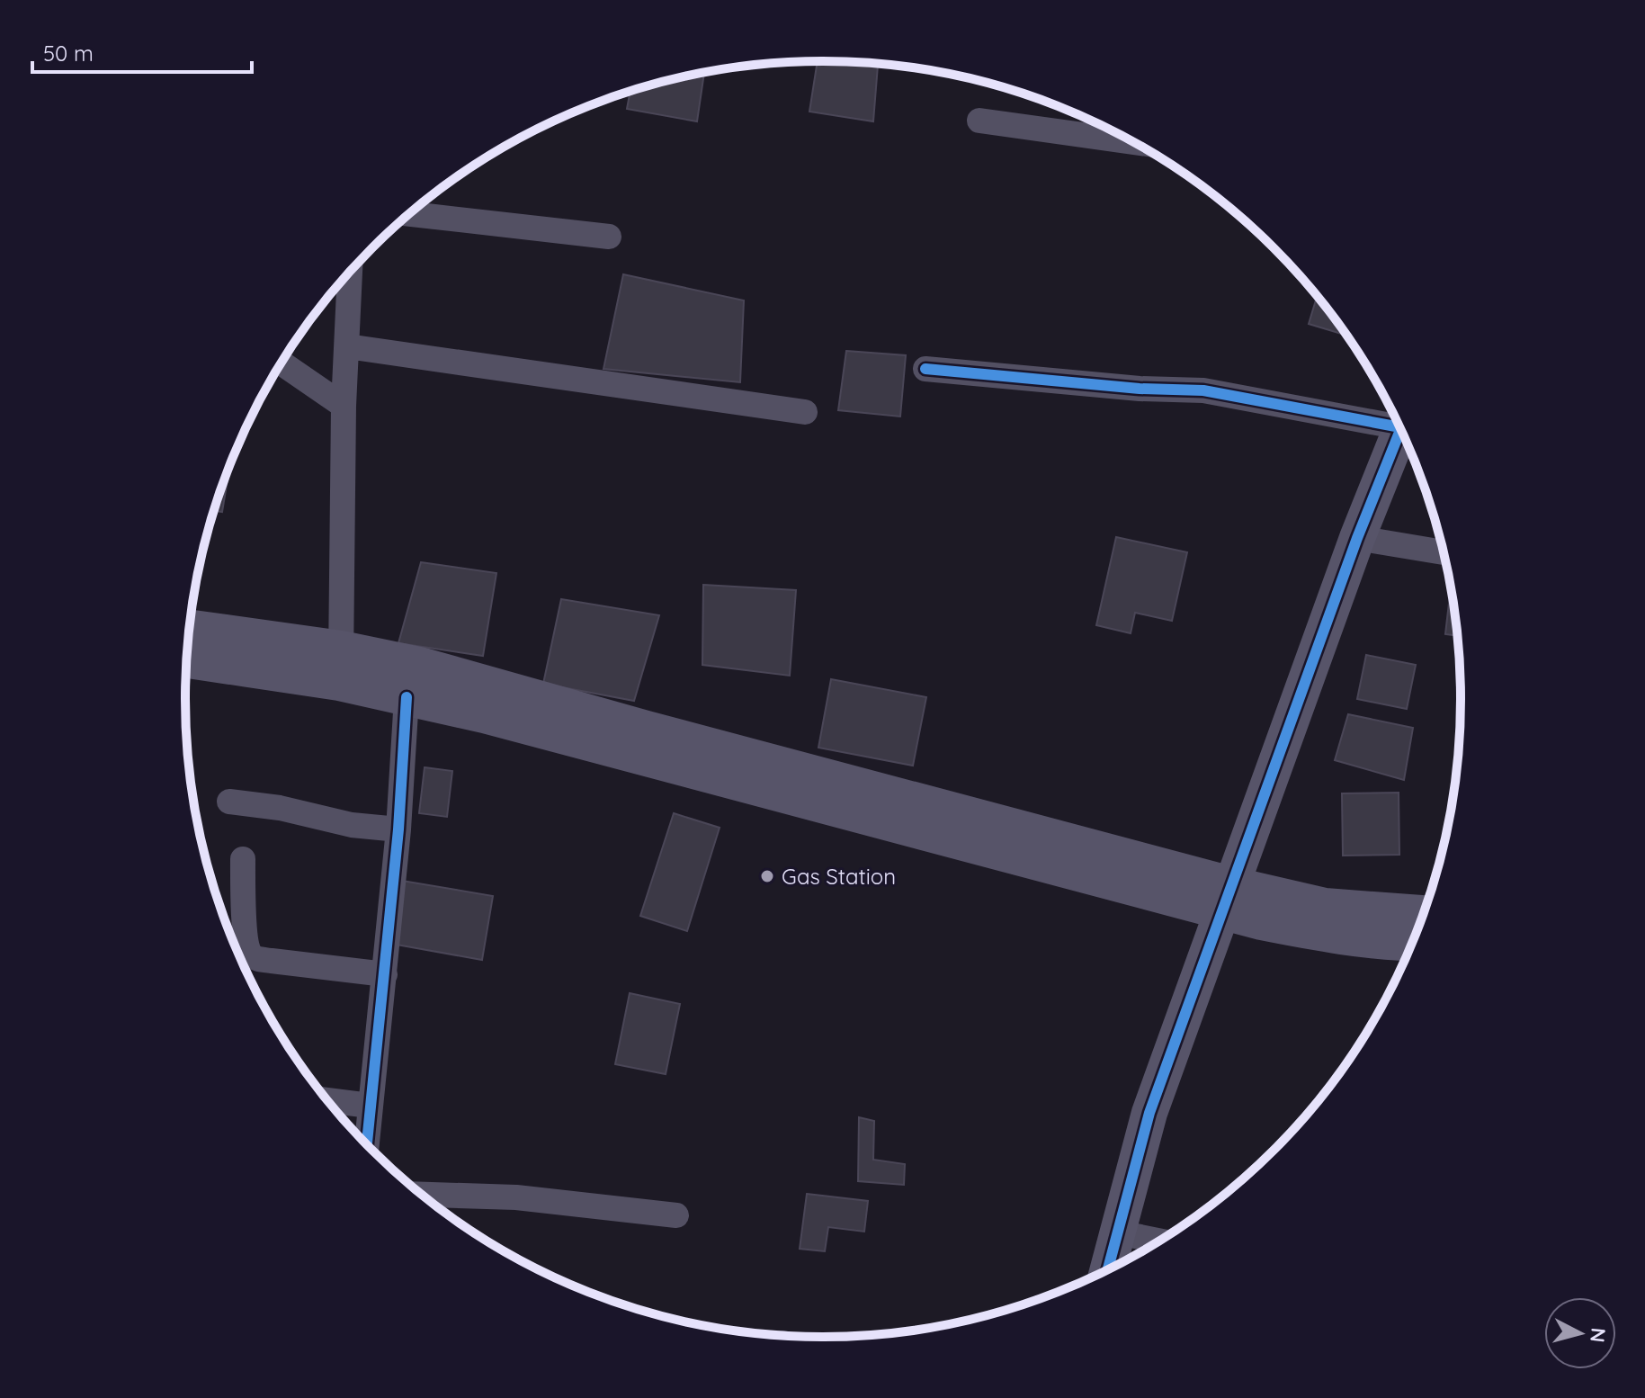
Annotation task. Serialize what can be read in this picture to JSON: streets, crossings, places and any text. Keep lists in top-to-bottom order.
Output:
{
  "places": ["Gas Station"],
  "scale_bar": "50 m",
  "north": "right"
}
